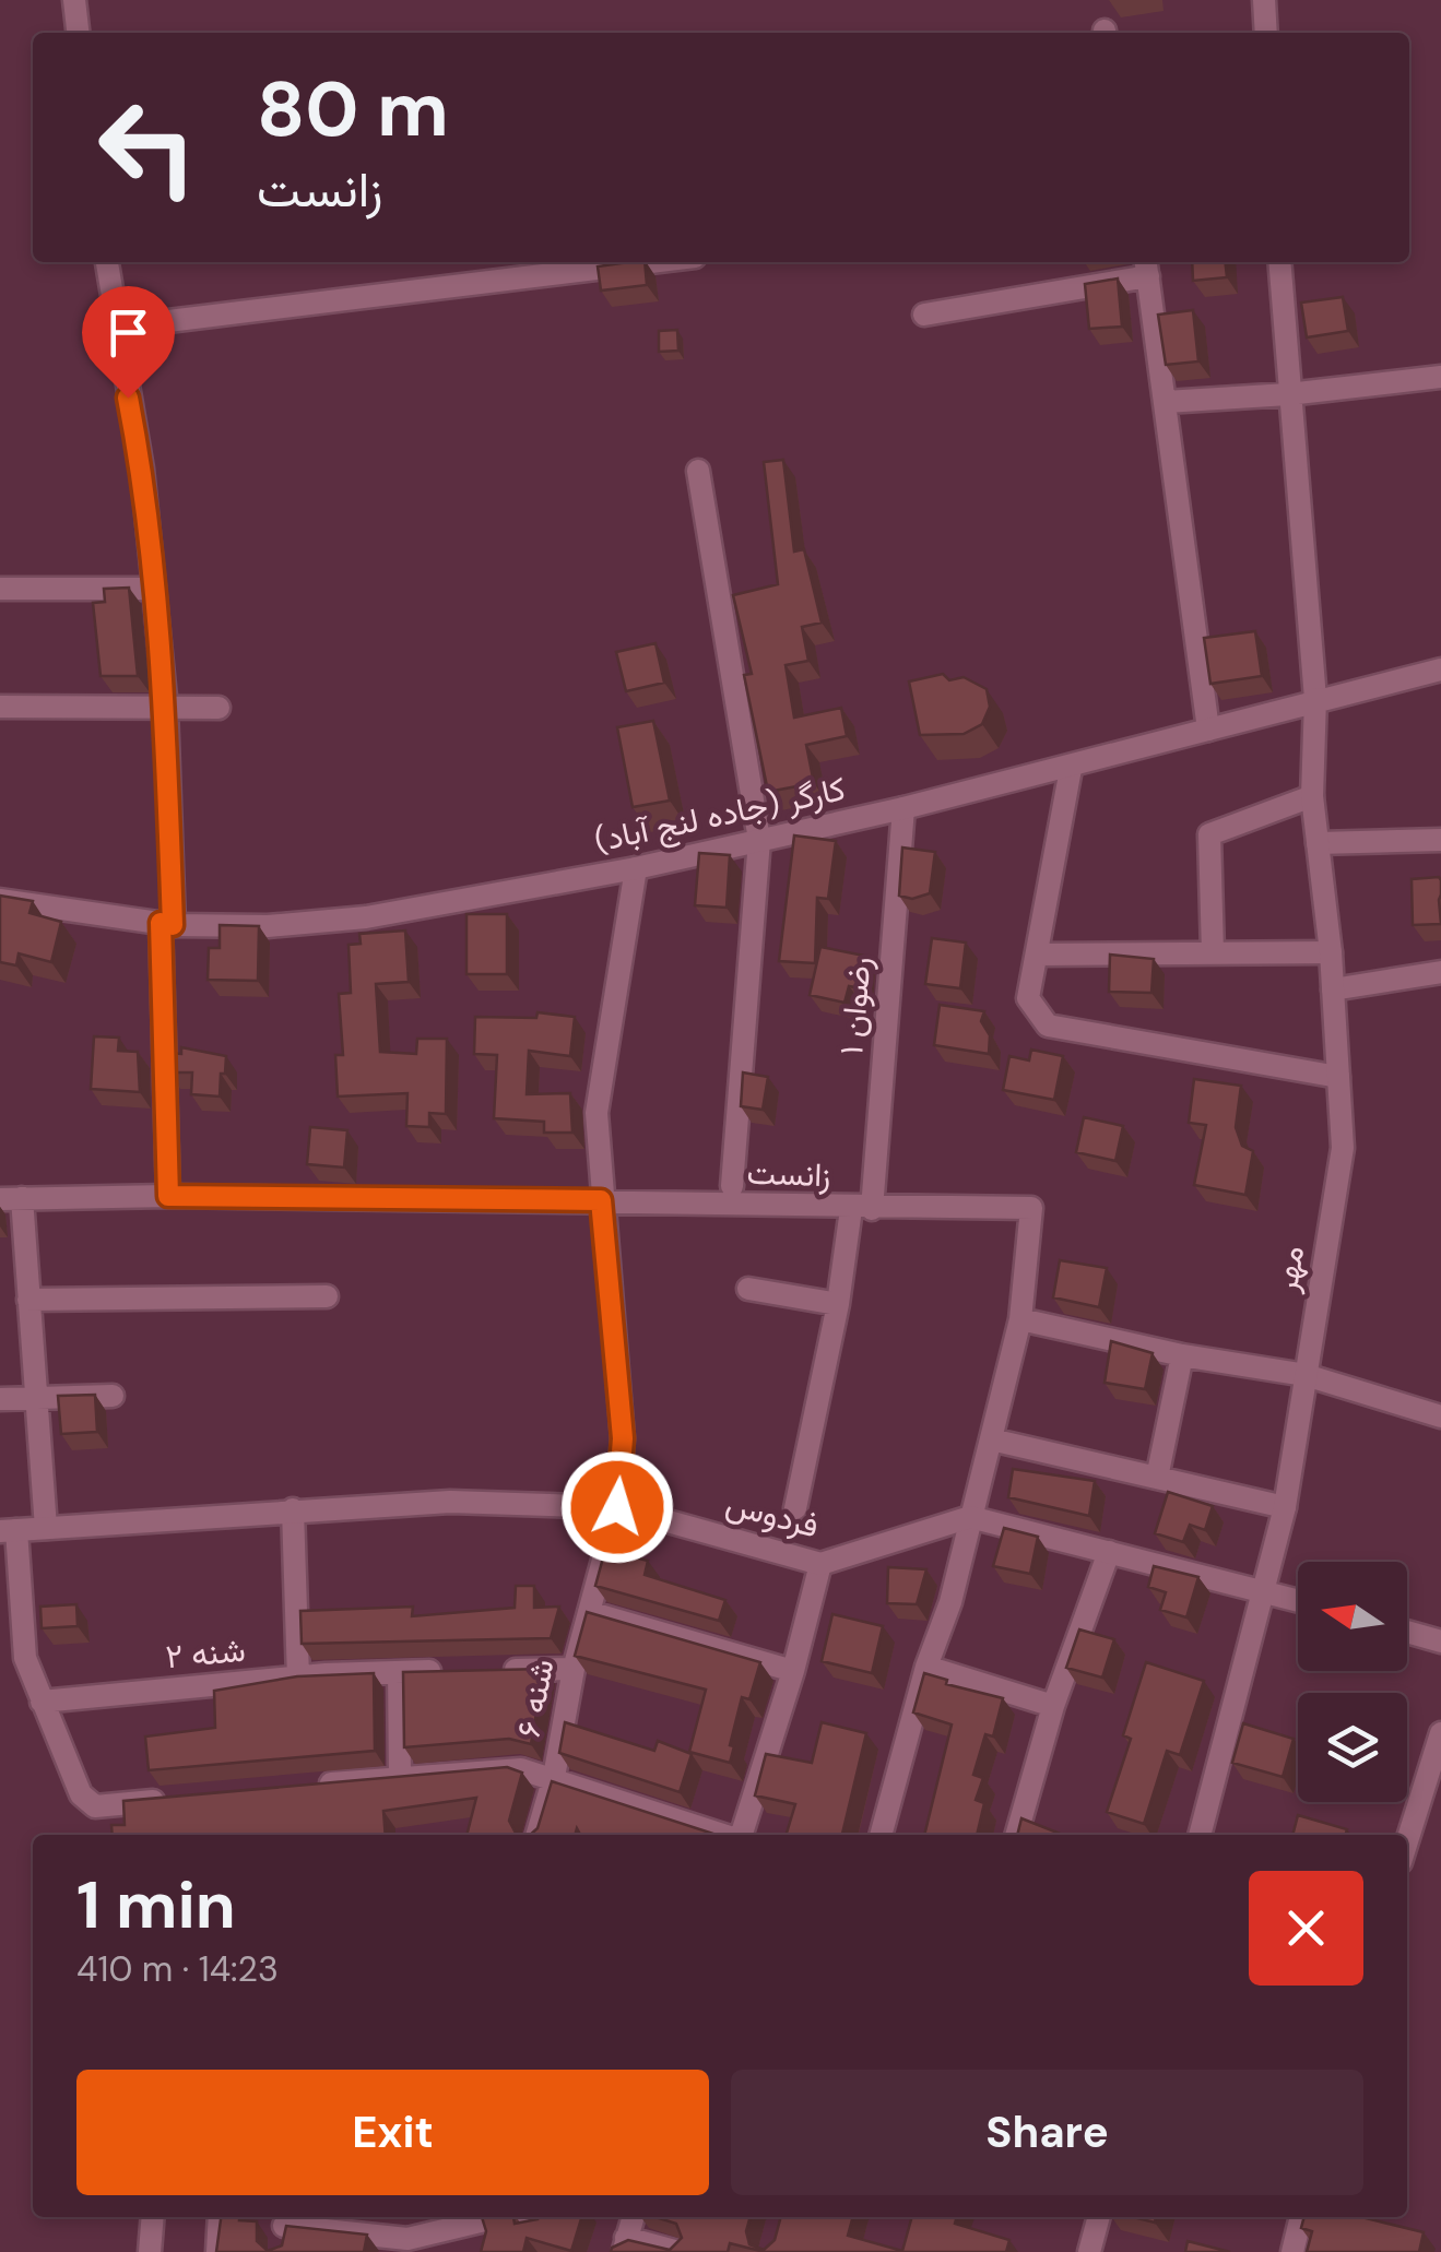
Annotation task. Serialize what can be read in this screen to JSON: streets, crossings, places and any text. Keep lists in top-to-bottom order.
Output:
{
  "streets": {
    "street": [
      "کارگر (جاده لنج آباد)",
      "رضوان ۱",
      "زانست",
      "مهر",
      "فردوس",
      "شنه ۲",
      "شنه ۶"
    ]
  },
  "crossings": [
    ["کارگر (جاده لنج آباد)", "رضوان ۱"],
    ["کارگر (جاده لنج آباد)", "مهر"],
    ["رضوان ۱", "زانست"],
    ["فردوس", "شنه ۶"]
  ],
  "north": "left",
  "page": {
    "turn": ["80 m", "زانست"],
    "heading": ["1 min", "410 m · 14:23"],
    "buttons": ["Exit", "Share"]
  }
}
